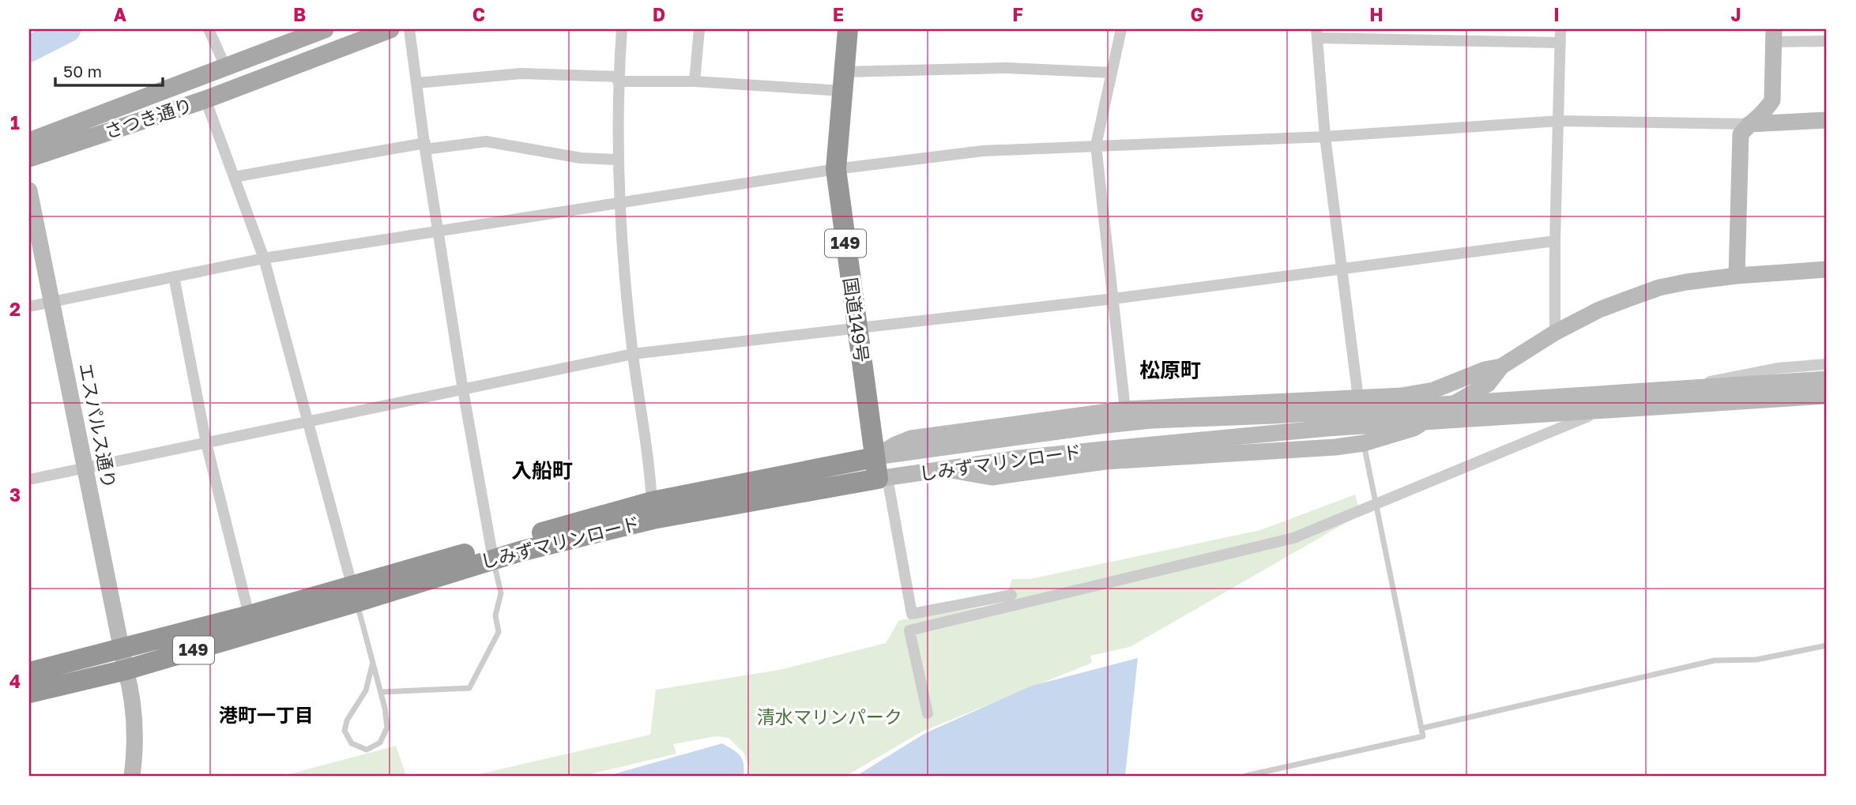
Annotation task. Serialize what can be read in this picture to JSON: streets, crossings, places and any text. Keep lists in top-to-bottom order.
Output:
{
  "streets": {
    "highway": ["149", "国道149号", "しみずマリンロード"],
    "main road": ["さつき通り"],
    "street": ["エスパルス通り"]
  },
  "crossings": [
    ["149", "国道149号"],
    ["149", "しみずマリンロード"],
    ["国道149号", "しみずマリンロード"],
    ["エスパルス通り", "しみずマリンロード"]
  ],
  "districts": ["松原町", "入船町", "港町一丁目"],
  "parks": ["清水マリンパーク"],
  "scale_bar": "50 m",
  "grid": {
    "columns": [
      "A",
      "B",
      "C",
      "D",
      "E",
      "F",
      "G",
      "H",
      "I",
      "J"
    ],
    "rows": [
      "1",
      "2",
      "3",
      "4"
    ]
  }
}
